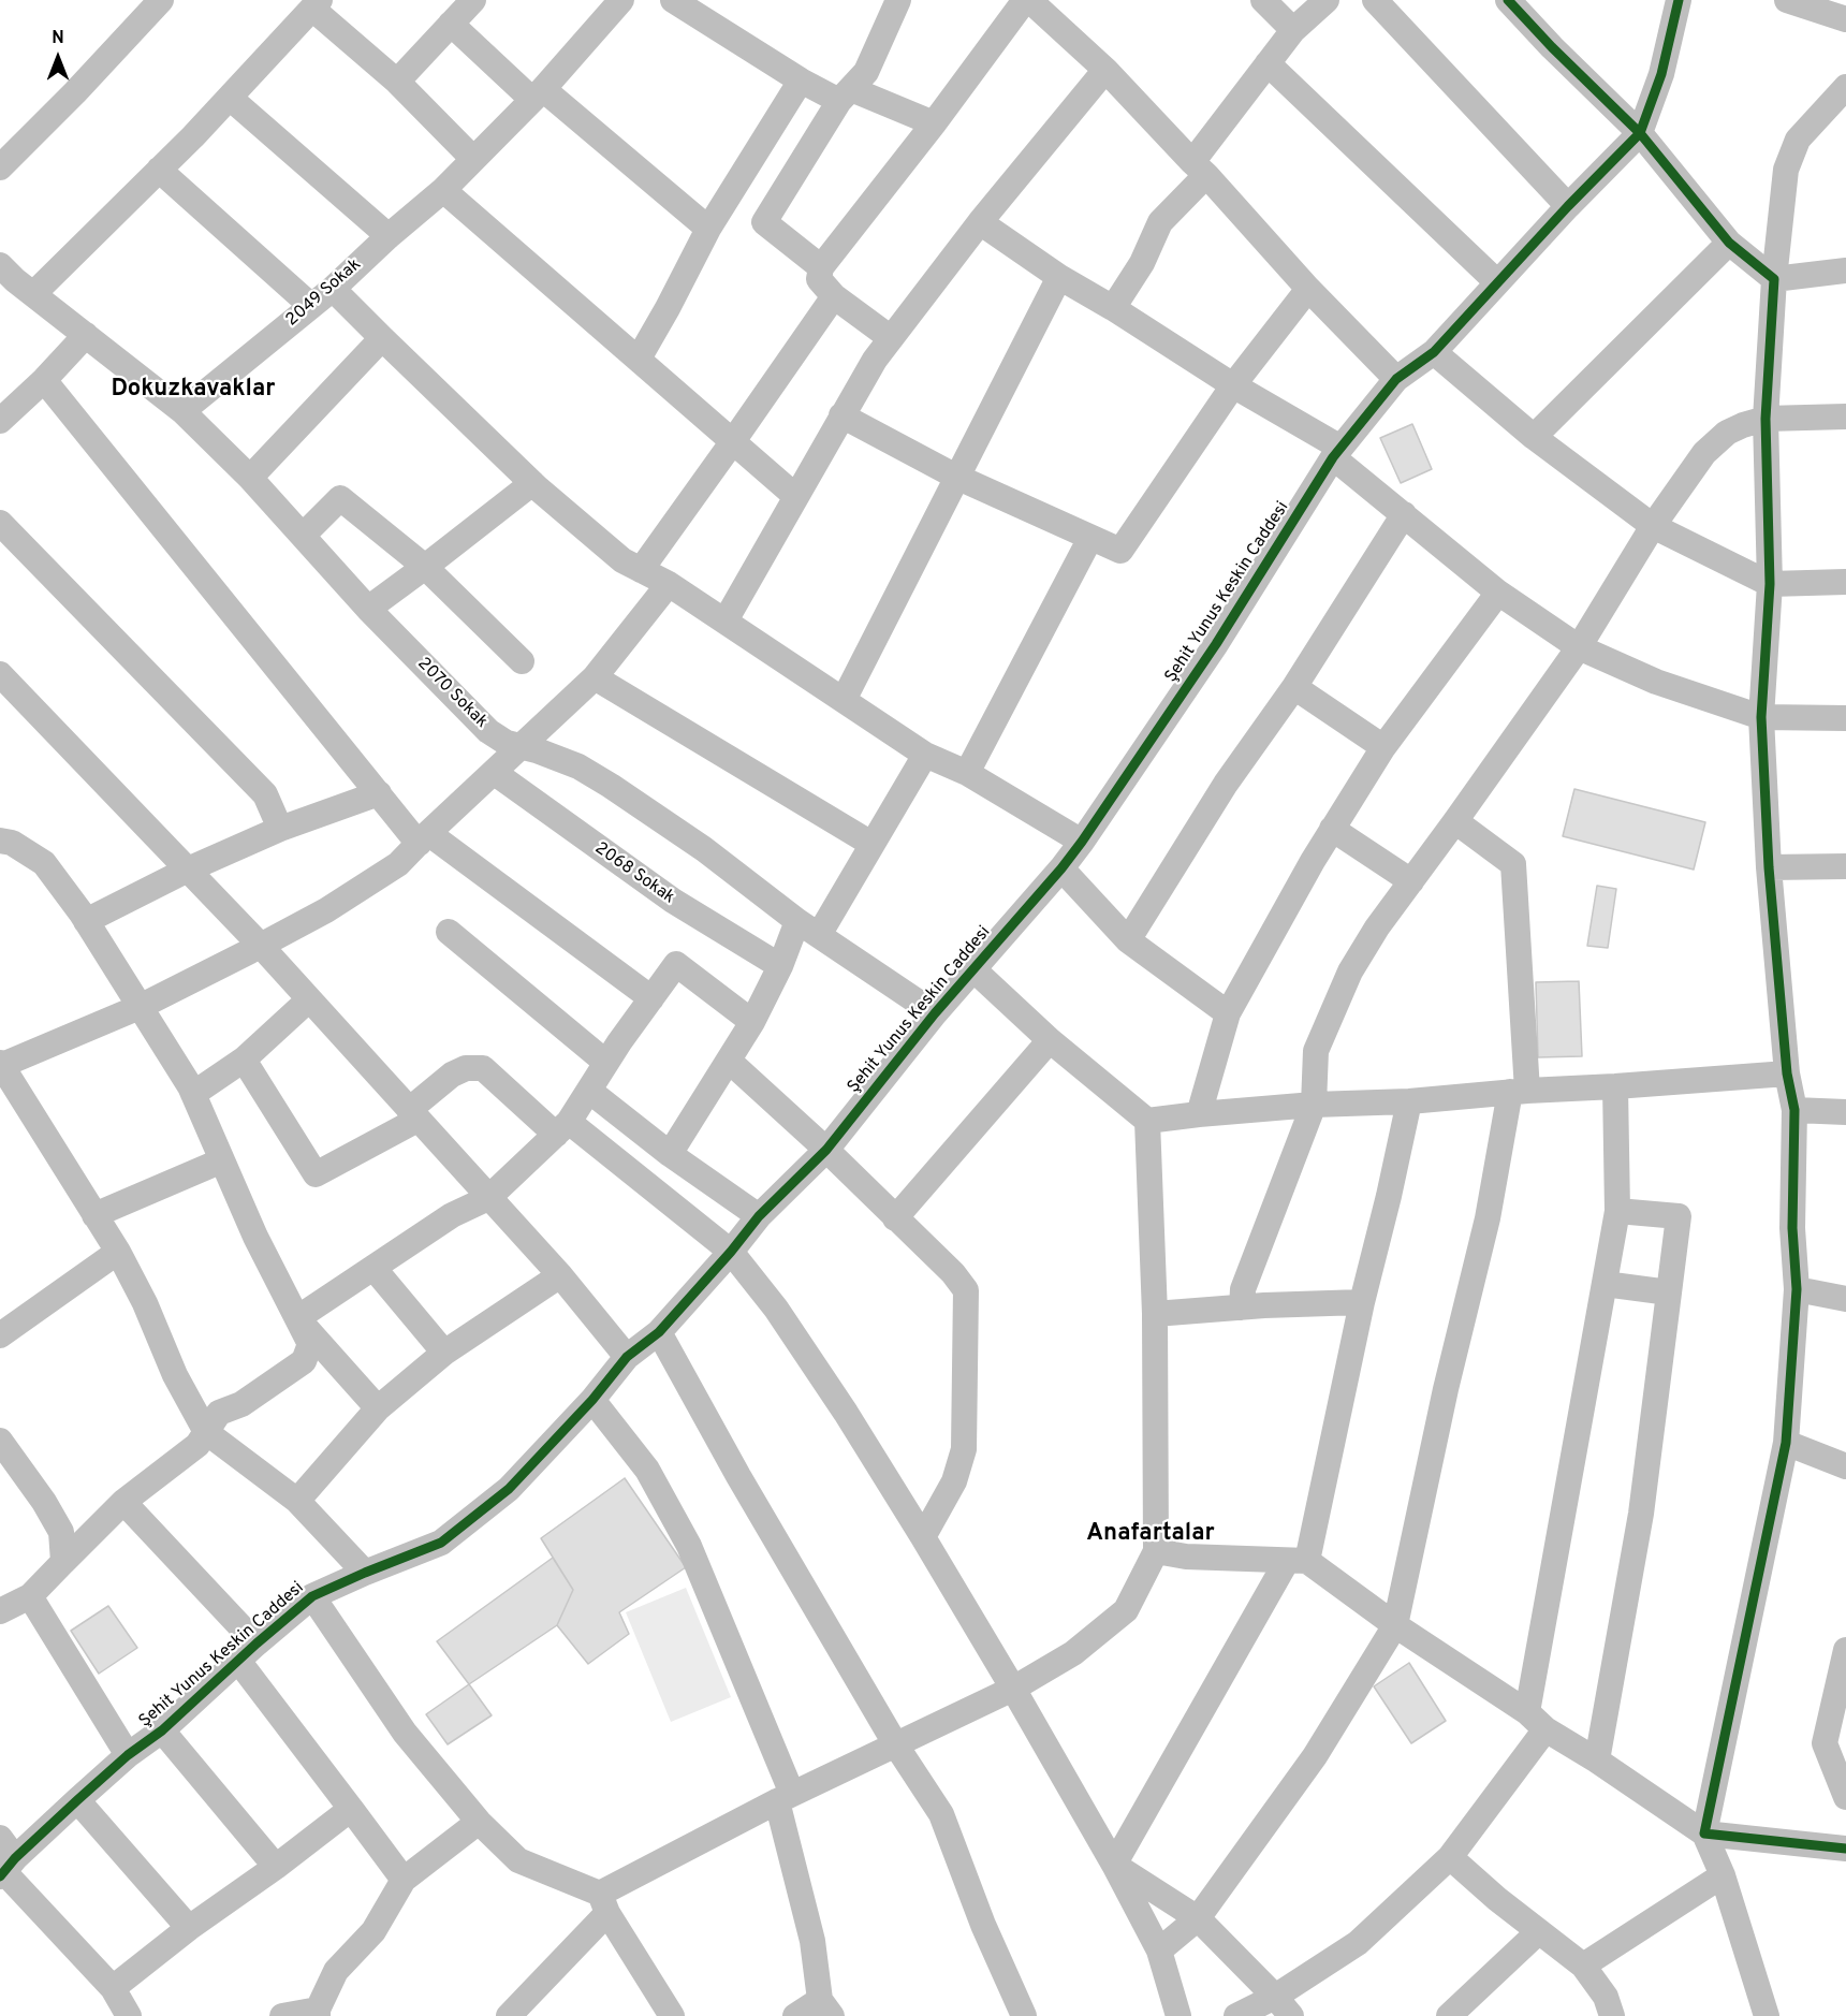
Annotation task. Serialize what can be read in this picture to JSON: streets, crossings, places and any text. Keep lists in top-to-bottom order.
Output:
{
  "streets": {
    "street": [
      "2049 Sokak",
      "Şehit Yunus Keskin Caddesi",
      "2070 Sokak",
      "2068 Sokak"
    ]
  },
  "crossings": [
    ["2049 Sokak", "2070 Sokak"],
    ["Şehit Yunus Keskin Caddesi", "2070 Sokak"]
  ],
  "districts": ["Dokuzkavaklar", "Anafartalar"],
  "north": "top"
}
